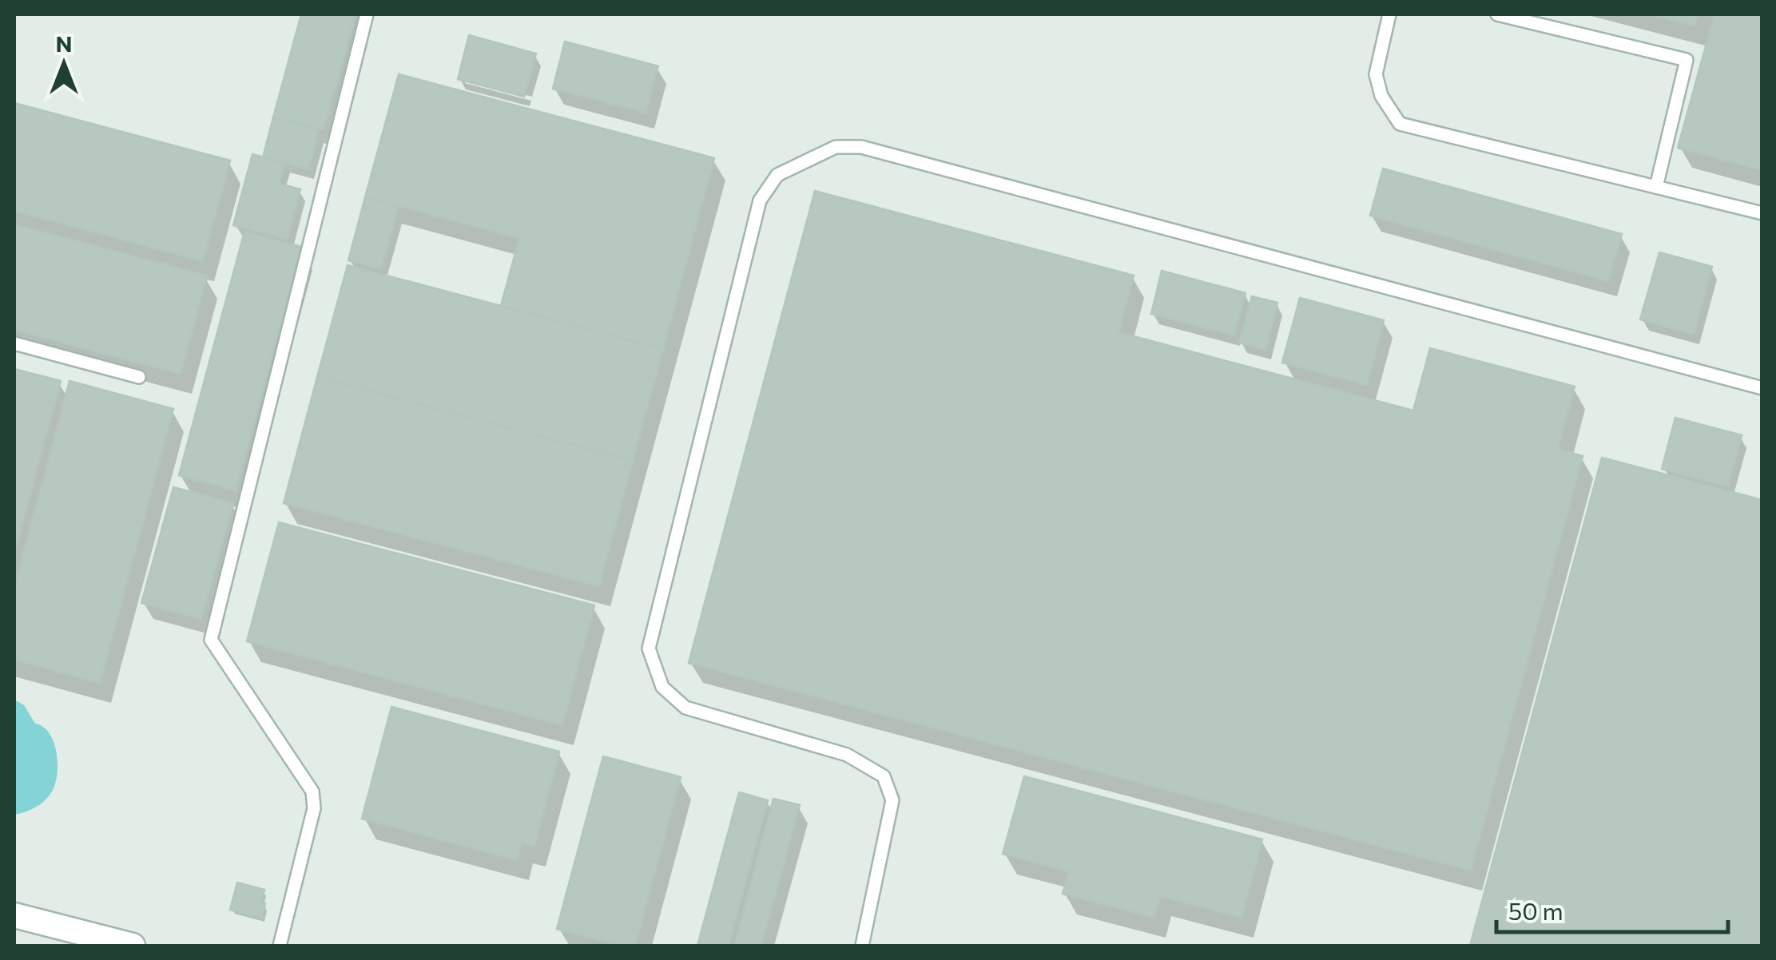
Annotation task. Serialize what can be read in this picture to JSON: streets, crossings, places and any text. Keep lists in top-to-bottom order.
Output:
{
  "scale_bar": "50 m",
  "north": "top"
}
